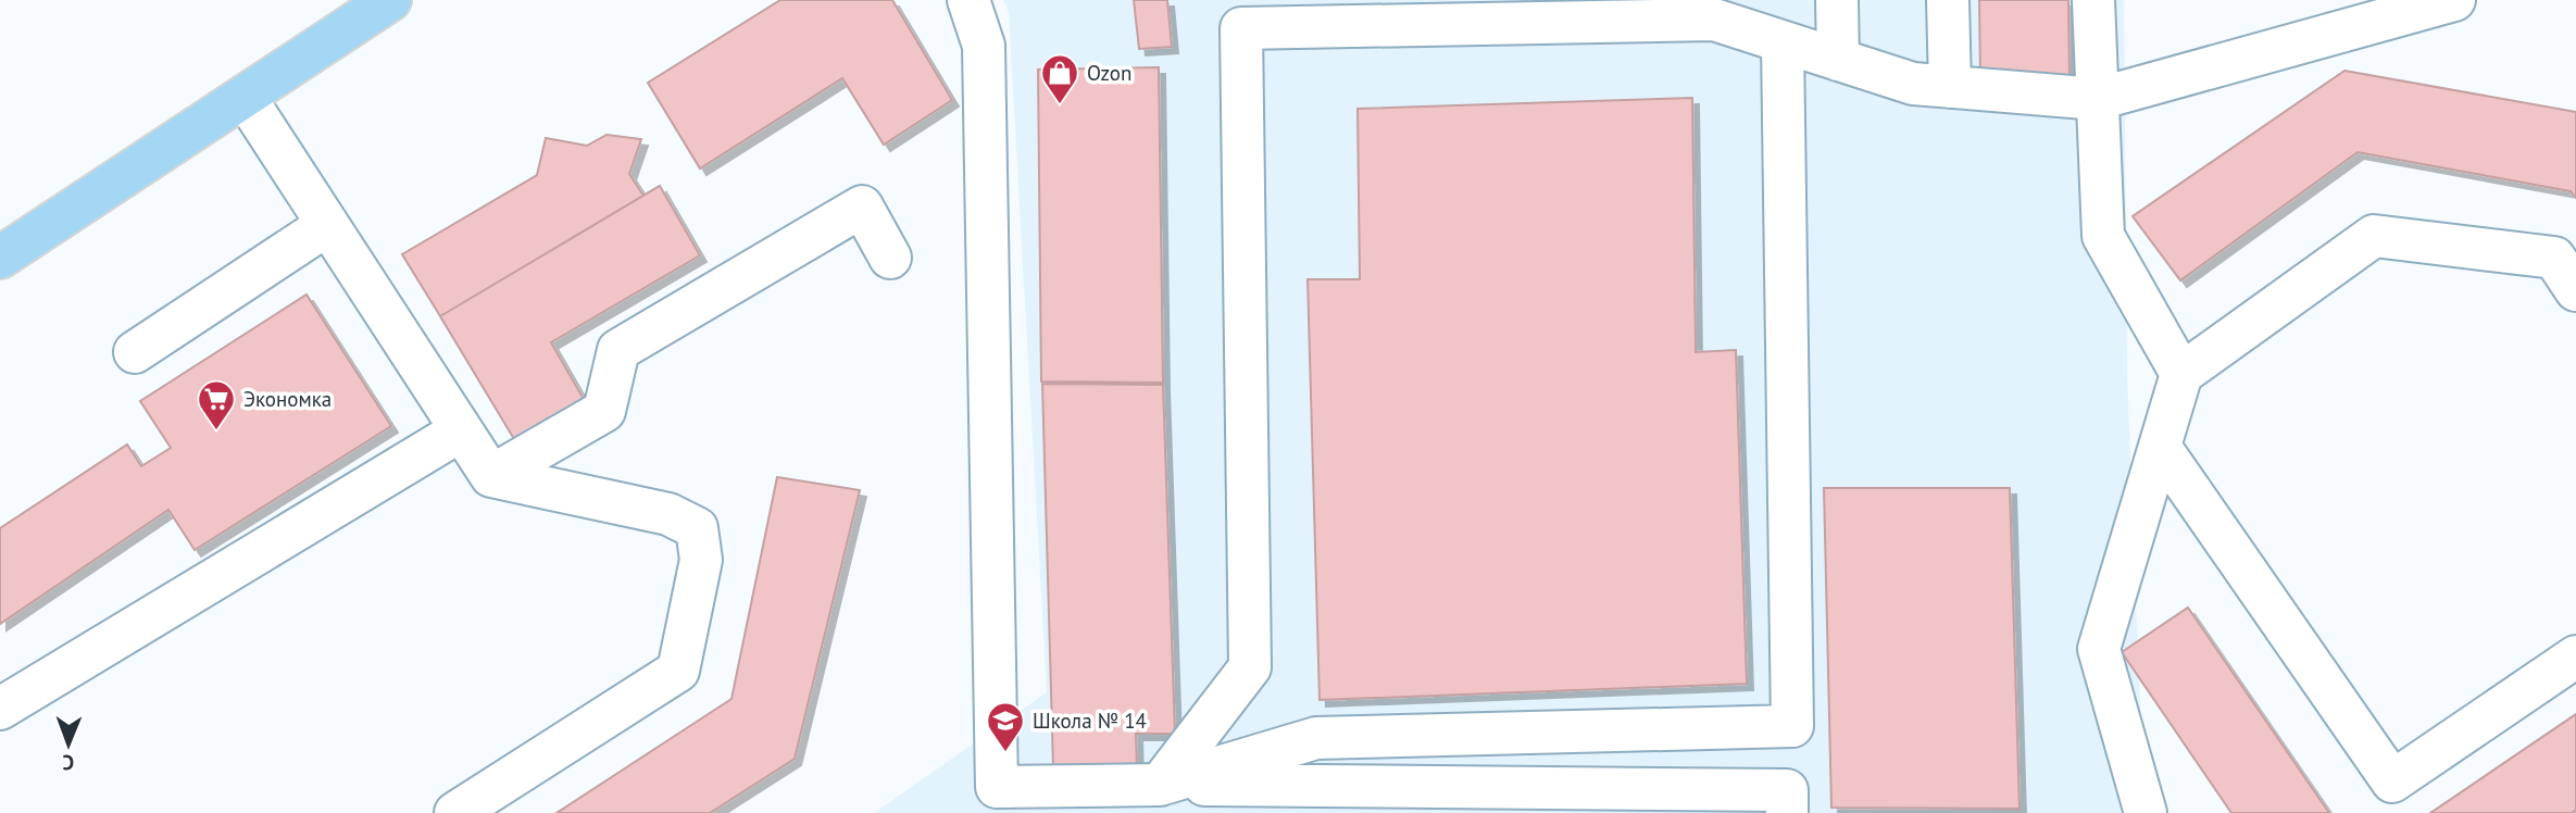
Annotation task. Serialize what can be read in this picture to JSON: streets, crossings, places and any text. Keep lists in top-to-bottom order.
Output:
{
  "places": {
    "shop": ["Ozon"],
    "supermarket": ["Экономка"],
    "school or university": ["Школа № 14"]
  },
  "north": "bottom"
}
